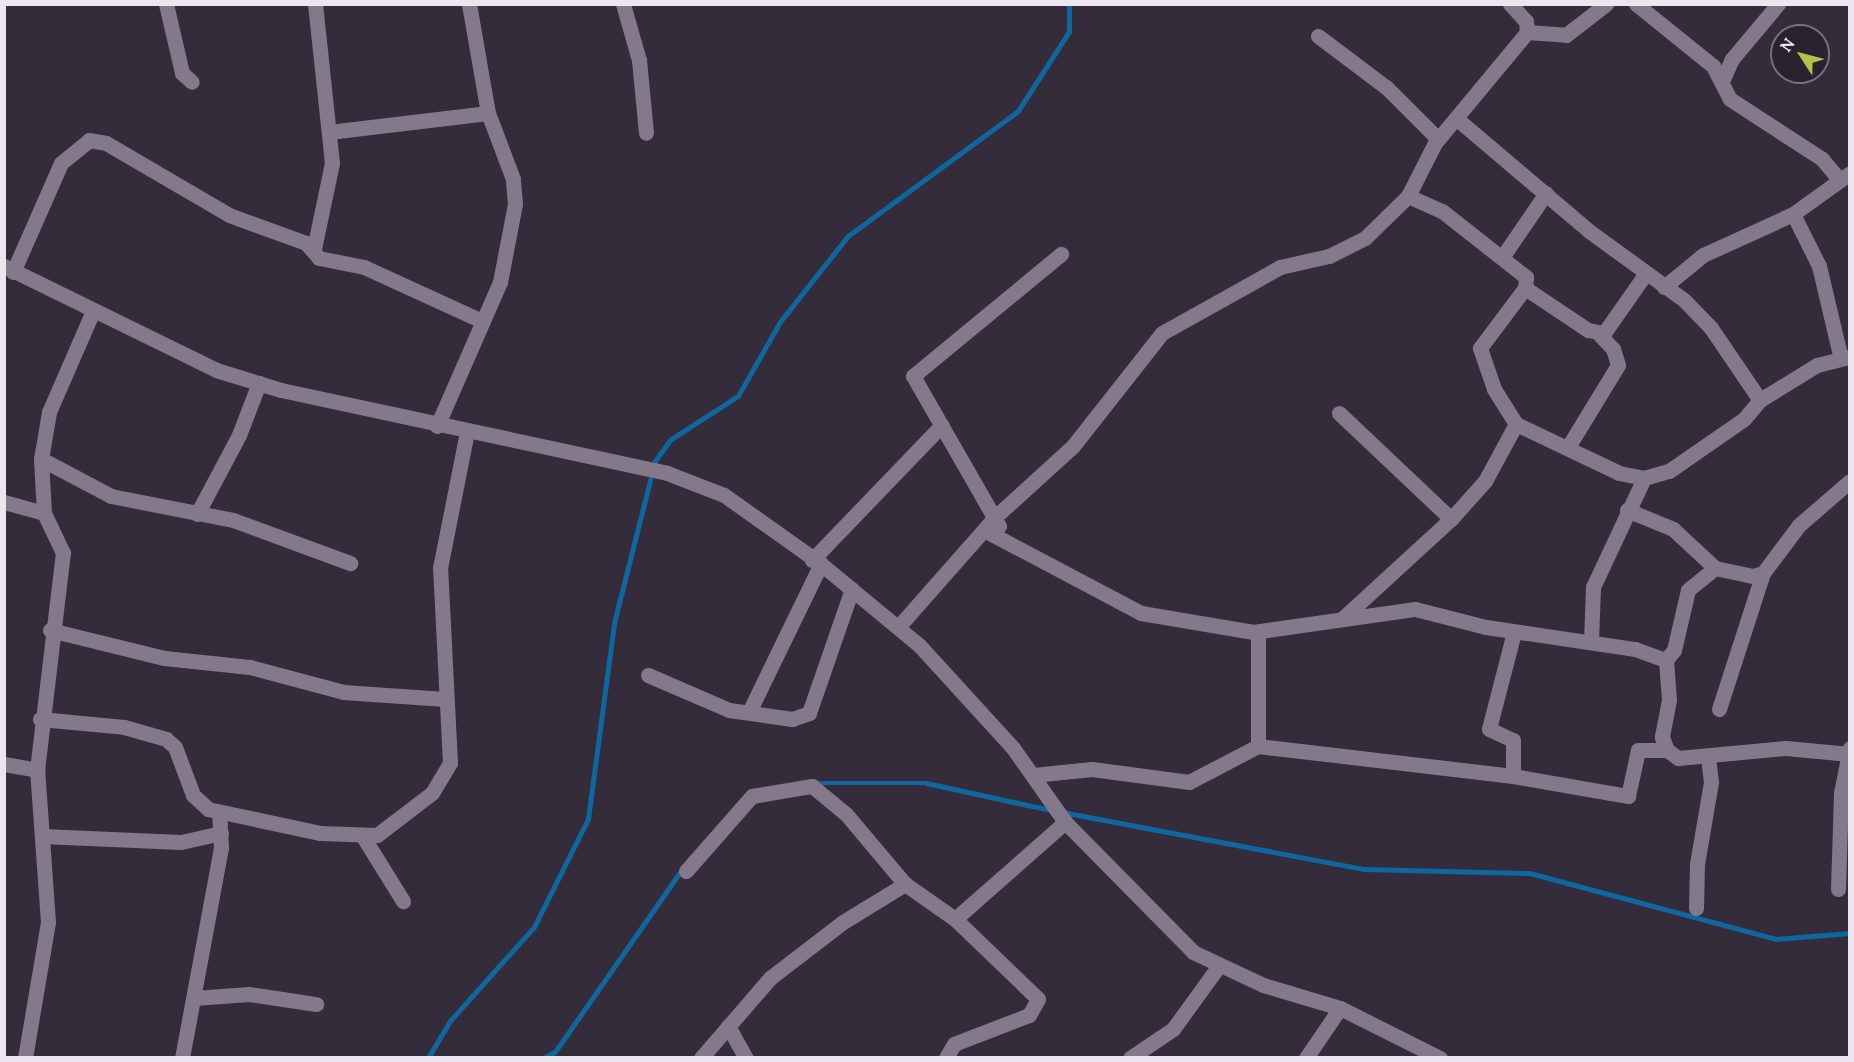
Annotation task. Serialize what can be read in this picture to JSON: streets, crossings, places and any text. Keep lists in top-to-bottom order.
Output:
{
  "north": "top left"
}
